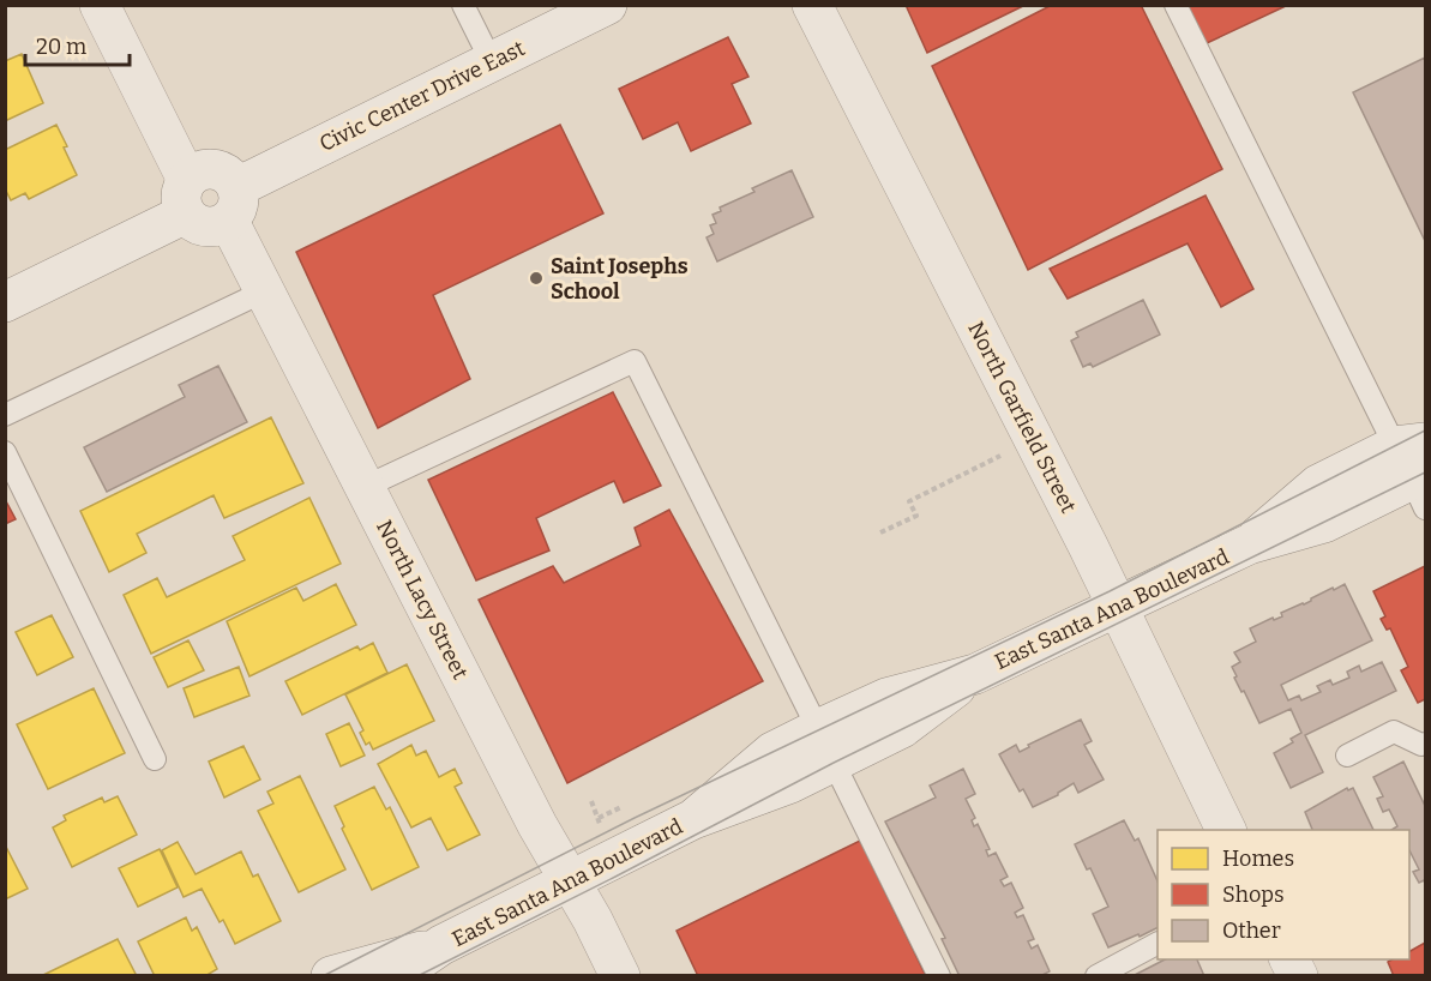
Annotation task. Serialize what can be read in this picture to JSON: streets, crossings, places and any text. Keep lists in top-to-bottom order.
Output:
{
  "streets": {
    "street": [
      "Civic Center Drive East",
      "North Garfield Street",
      "North Lacy Street",
      "East Santa Ana Boulevard"
    ]
  },
  "crossings": [
    ["Civic Center Drive East", "North Lacy Street"],
    ["North Garfield Street", "East Santa Ana Boulevard"],
    ["North Lacy Street", "East Santa Ana Boulevard"]
  ],
  "places": ["Saint Josephs School"],
  "legend": ["Homes", "Shops", "Other"],
  "scale_bar": "20 m"
}
